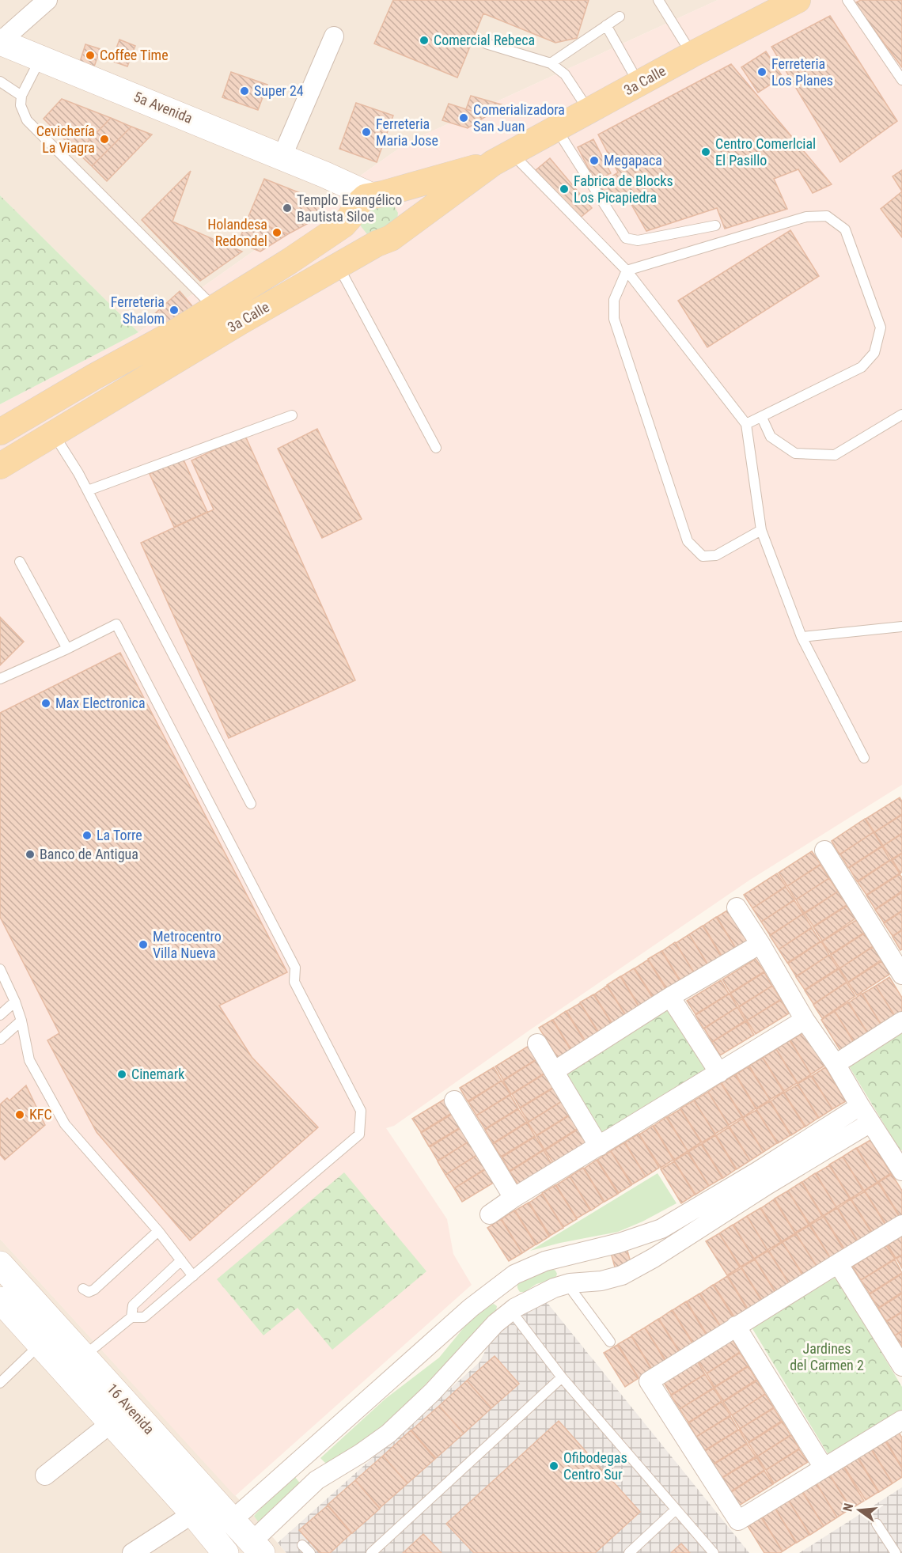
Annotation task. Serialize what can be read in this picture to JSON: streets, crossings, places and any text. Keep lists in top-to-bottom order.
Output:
{
  "streets": {
    "main road": ["3a Calle", "5a Avenida", "16 Avenida"]
  },
  "crossings": [
    ["3a Calle", "5a Avenida"]
  ],
  "parks": ["Jardines del Carmen 2"],
  "places": [
    "Comercial Rebeca",
    "Coffee Time",
    "Ferreteria Los Planes",
    "Super 24",
    "Comerializadora San Juan",
    "Ferreteria Maria Jose",
    "Cevichería La Viagra",
    "Centro Comerlcial El Pasillo",
    "Megapaca",
    "Fabrica de Blocks Los Picapiedra",
    "Templo Evangélico Bautista Siloe",
    "Holandesa Redondel",
    "Ferreteria Shalom",
    "Max Electronica",
    "La Torre",
    "Banco de Antigua",
    "Metrocentro Villa Nueva",
    "Cinemark",
    "KFC",
    "Ofibodegas Centro Sur"
  ],
  "north": "left"
}
